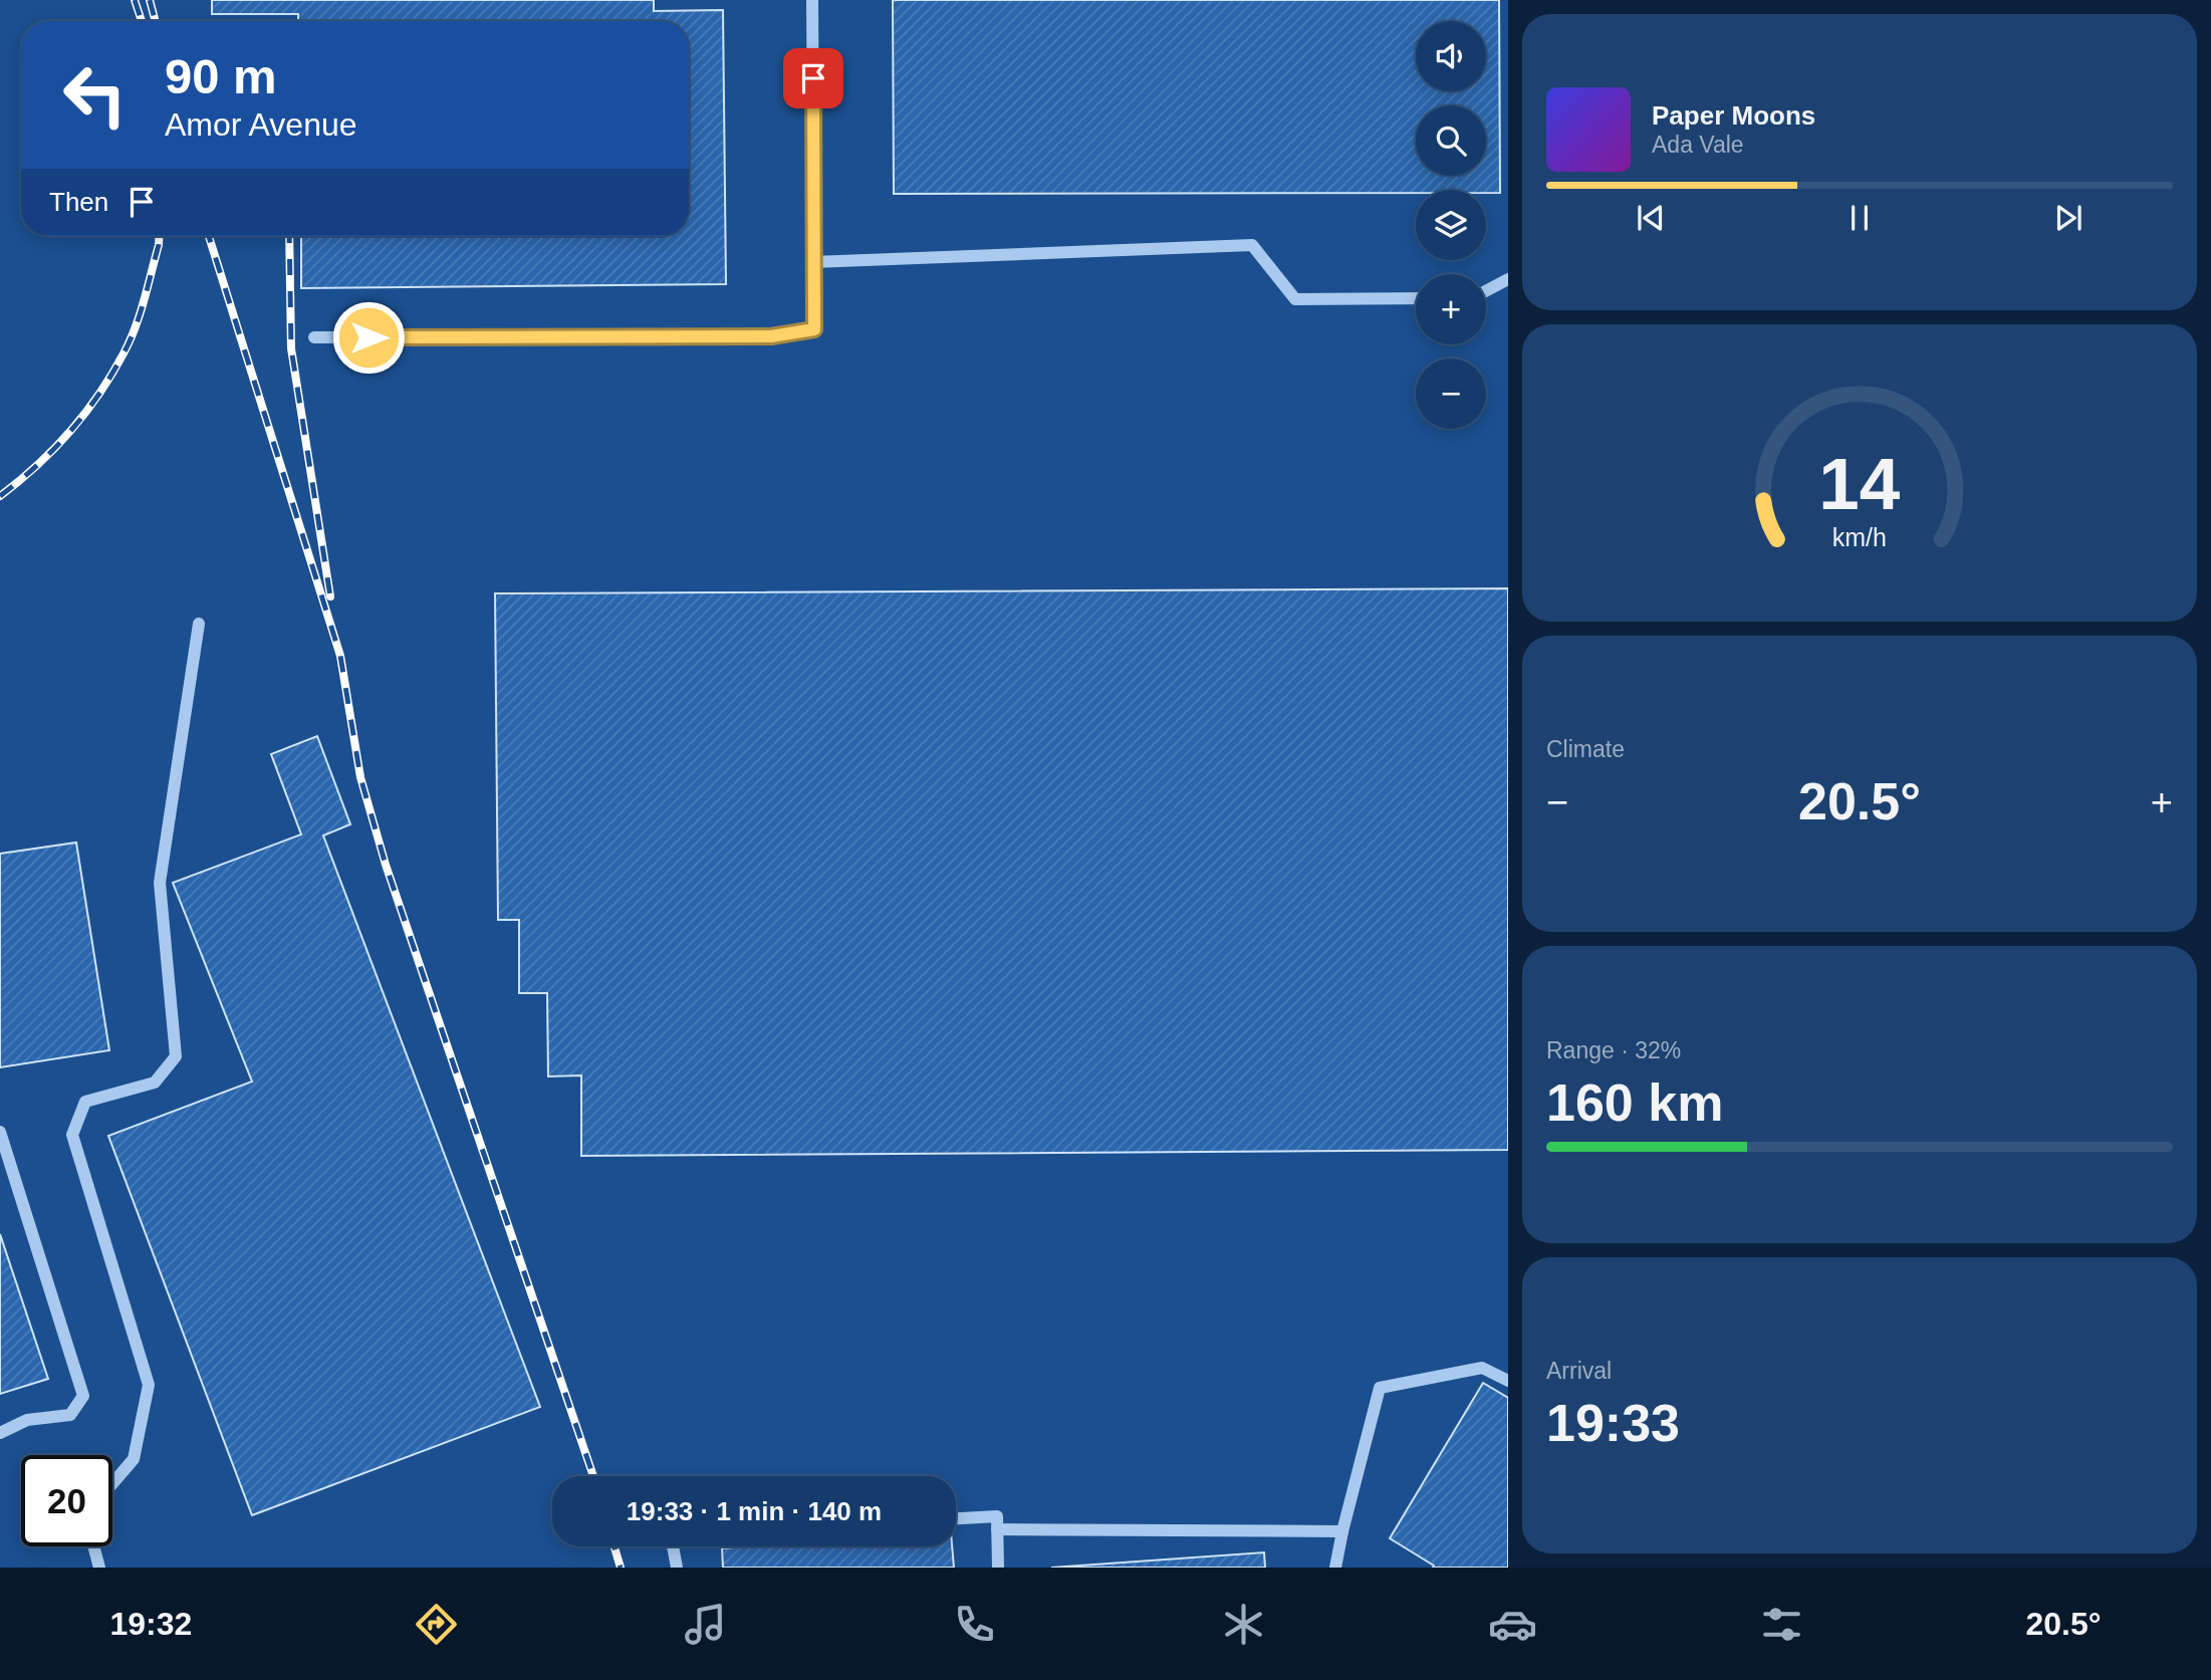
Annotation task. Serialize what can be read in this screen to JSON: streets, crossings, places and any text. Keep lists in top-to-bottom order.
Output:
{
  "page": {
    "map_buttons": ["+", "−"],
    "turn": ["90 m", "Amor Avenue"],
    "song": ["Paper Moons", "Ada Vale"],
    "then": "Then",
    "tile": [
      "Climate",
      ["Range · 32%", "160 km"],
      ["Arrival", "19:33"]
    ],
    "heat": ["−", "20.5°", "+"],
    "limit": "20",
    "trip": "19:33 · 1 min · 140 m",
    "tabs": ["19:32", "20.5°"],
    "gauge": ["14", "km/h"]
  }
}
